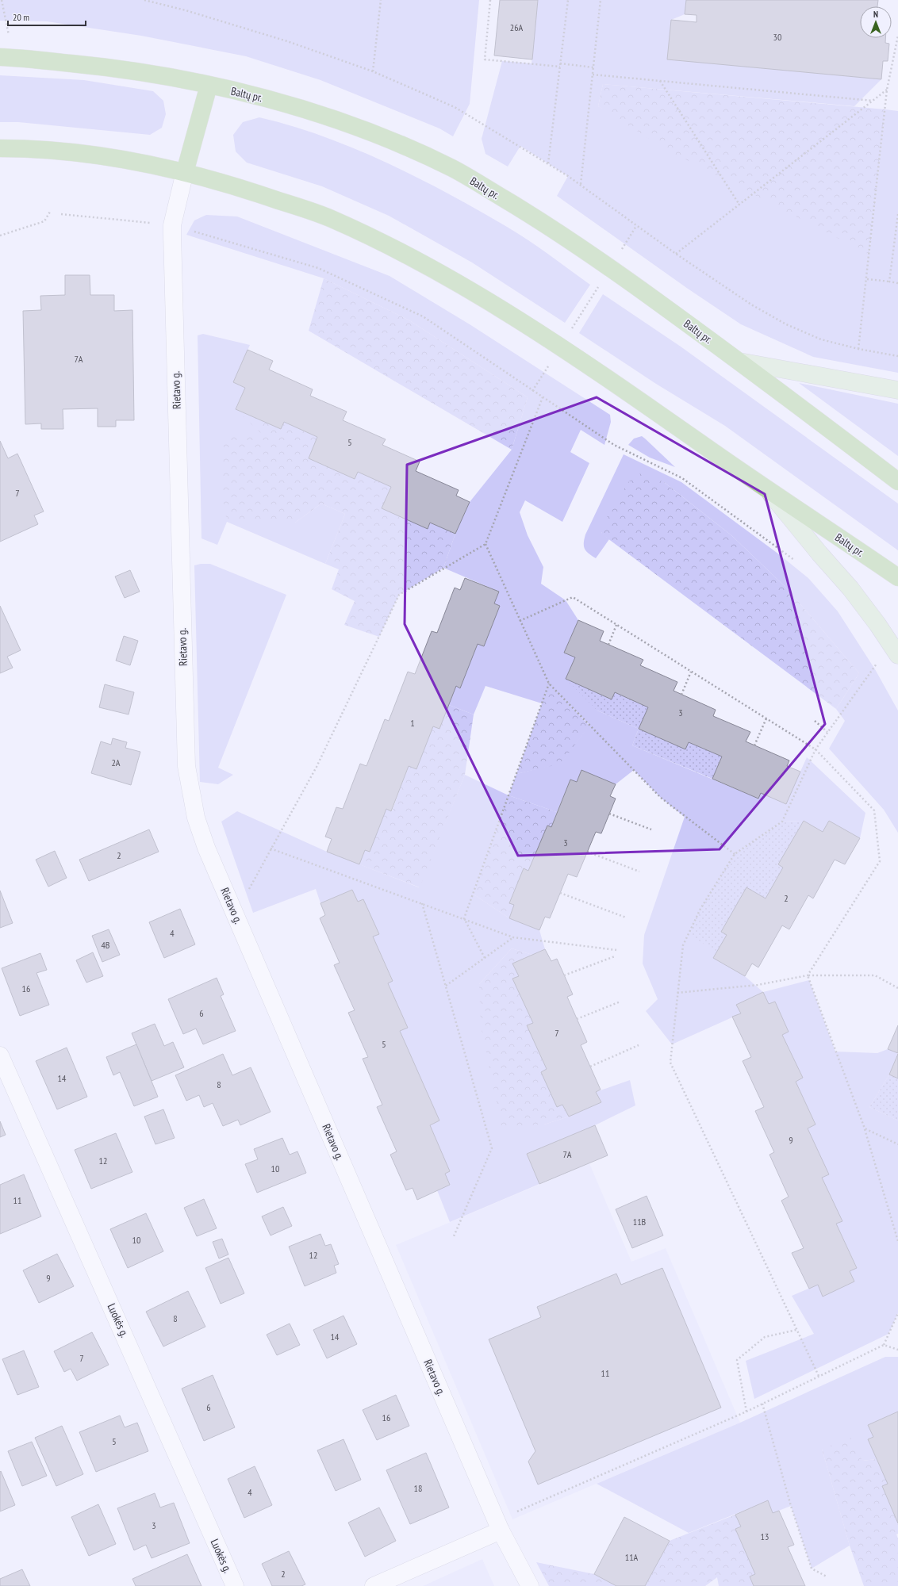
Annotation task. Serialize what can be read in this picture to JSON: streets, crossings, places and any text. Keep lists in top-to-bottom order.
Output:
{
  "streets": {
    "main road": ["Baltų pr."],
    "street": ["Rietavo g.", "Luokės g."]
  },
  "crossings": [
    ["Baltų pr.", "Rietavo g."]
  ],
  "house_numbers": [
    "26A",
    "30",
    "7A",
    "5",
    "7",
    "3",
    "1",
    "2A",
    "3",
    "2",
    "2",
    "4",
    "4B",
    "16",
    "6",
    "7",
    "5",
    "14",
    "8",
    "9",
    "7A",
    "12",
    "10",
    "11",
    "11B",
    "10",
    "12",
    "9",
    "8",
    "14",
    "7",
    "11",
    "6",
    "16",
    "5",
    "18",
    "4",
    "3",
    "13",
    "11A",
    "2"
  ],
  "scale_bar": "20 m",
  "north": "top"
}
